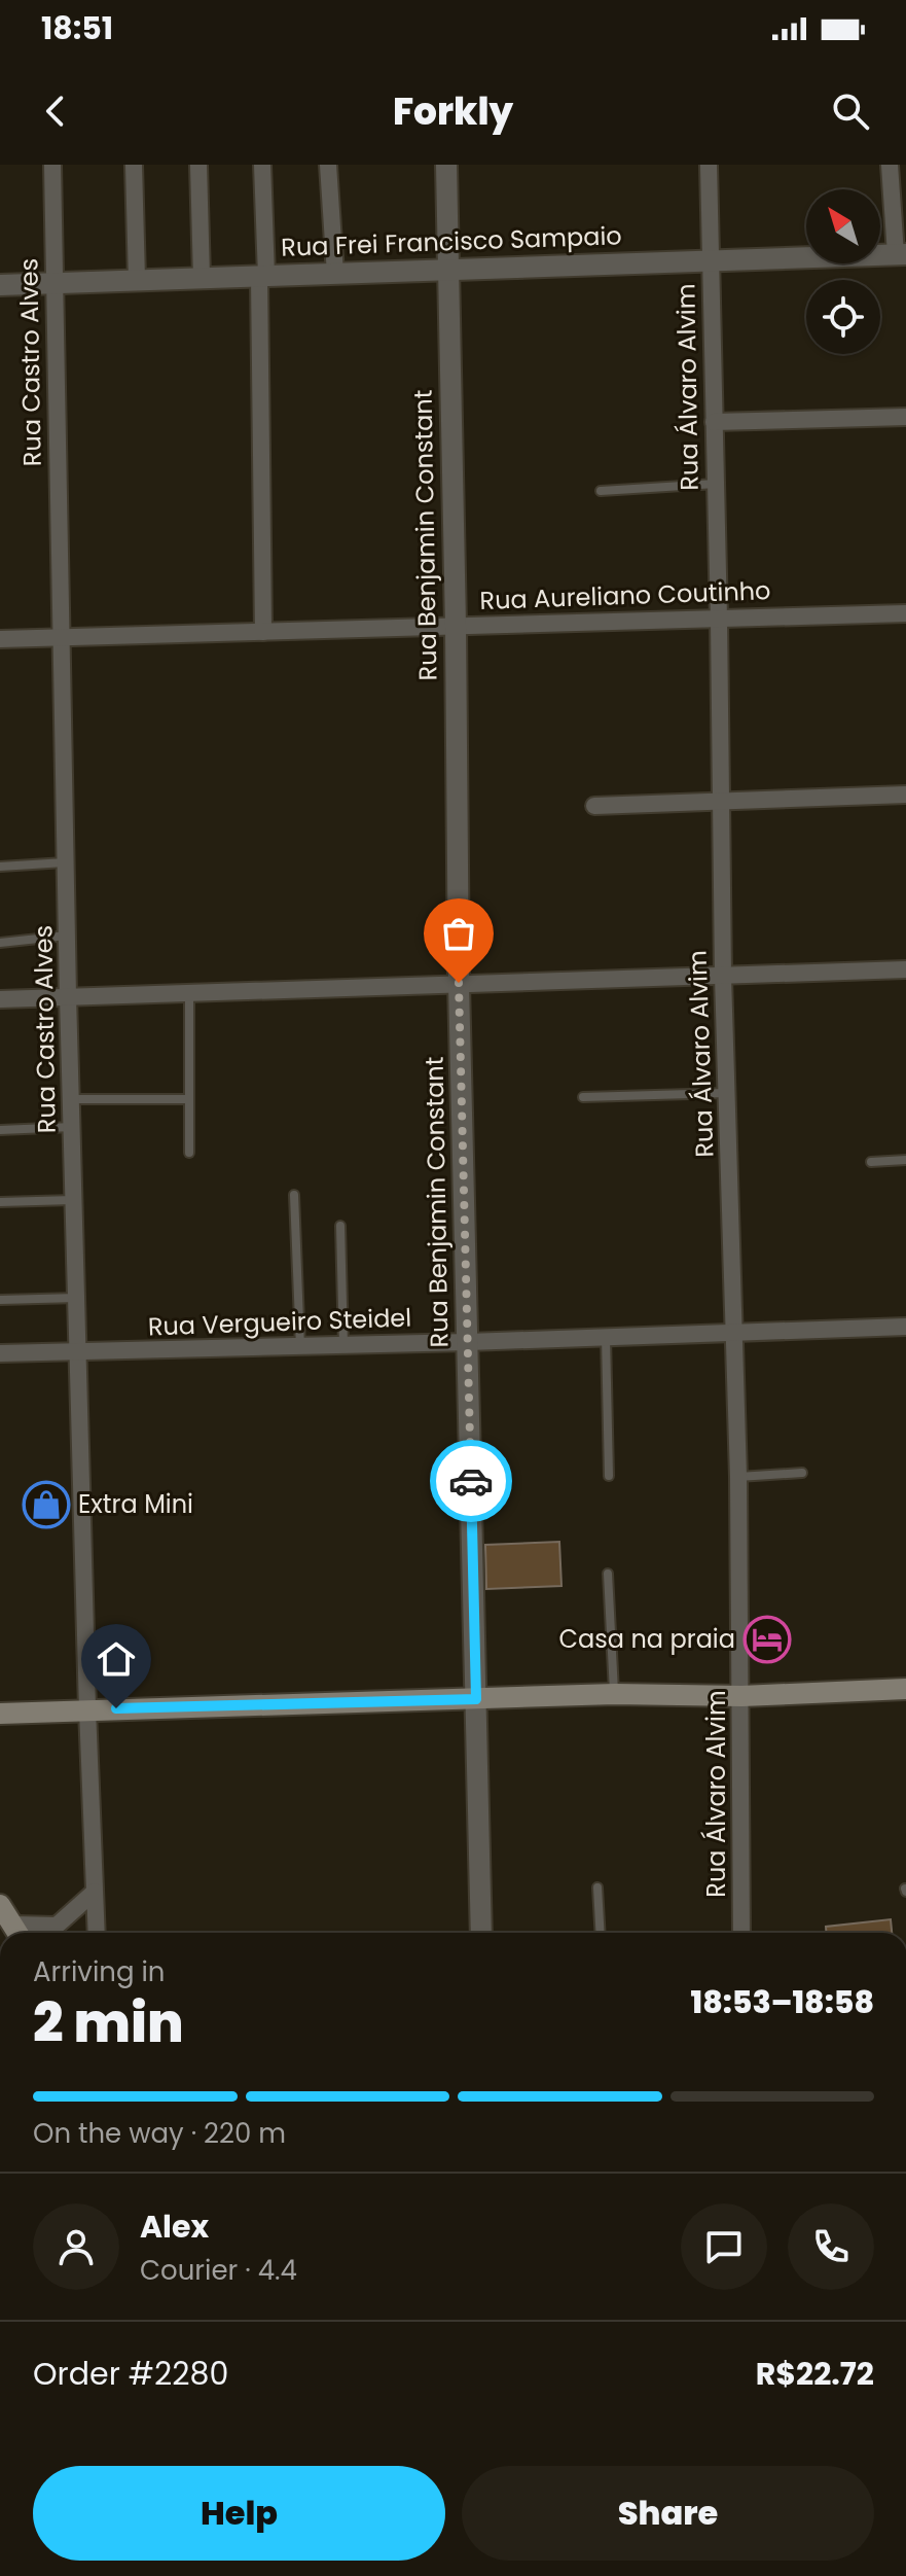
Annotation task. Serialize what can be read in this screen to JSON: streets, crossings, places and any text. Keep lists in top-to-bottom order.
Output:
{
  "streets": {
    "street": [
      "Rua Frei Francisco Sampaio",
      "Rua Castro Alves",
      "Rua Álvaro Alvim",
      "Rua Benjamin Constant",
      "Rua Aureliano Coutinho",
      "Rua Vergueiro Steidel"
    ]
  },
  "crossings": [
    ["Rua Frei Francisco Sampaio", "Rua Castro Alves"],
    ["Rua Frei Francisco Sampaio", "Rua Álvaro Alvim"],
    ["Rua Frei Francisco Sampaio", "Rua Benjamin Constant"],
    ["Rua Castro Alves", "Rua Aureliano Coutinho"],
    ["Rua Castro Alves", "Rua Vergueiro Steidel"],
    ["Rua Álvaro Alvim", "Rua Aureliano Coutinho"],
    ["Rua Álvaro Alvim", "Rua Vergueiro Steidel"],
    ["Rua Benjamin Constant", "Rua Aureliano Coutinho"],
    ["Rua Benjamin Constant", "Rua Vergueiro Steidel"]
  ],
  "places": {
    "shop": ["Extra Mini"],
    "hotel": ["Casa na praia"]
  },
  "north": "top left",
  "page": {
    "status": "18:51",
    "header": "Forkly",
    "heading": ["2 min", "Arriving in", "18:53–18:58"],
    "panel": [
      "Alex",
      "Courier · 4.4",
      "Order #2280",
      "R$22.72"
    ],
    "bar": "On the way · 220 m",
    "buttons": ["Help", "Share"]
  }
}
